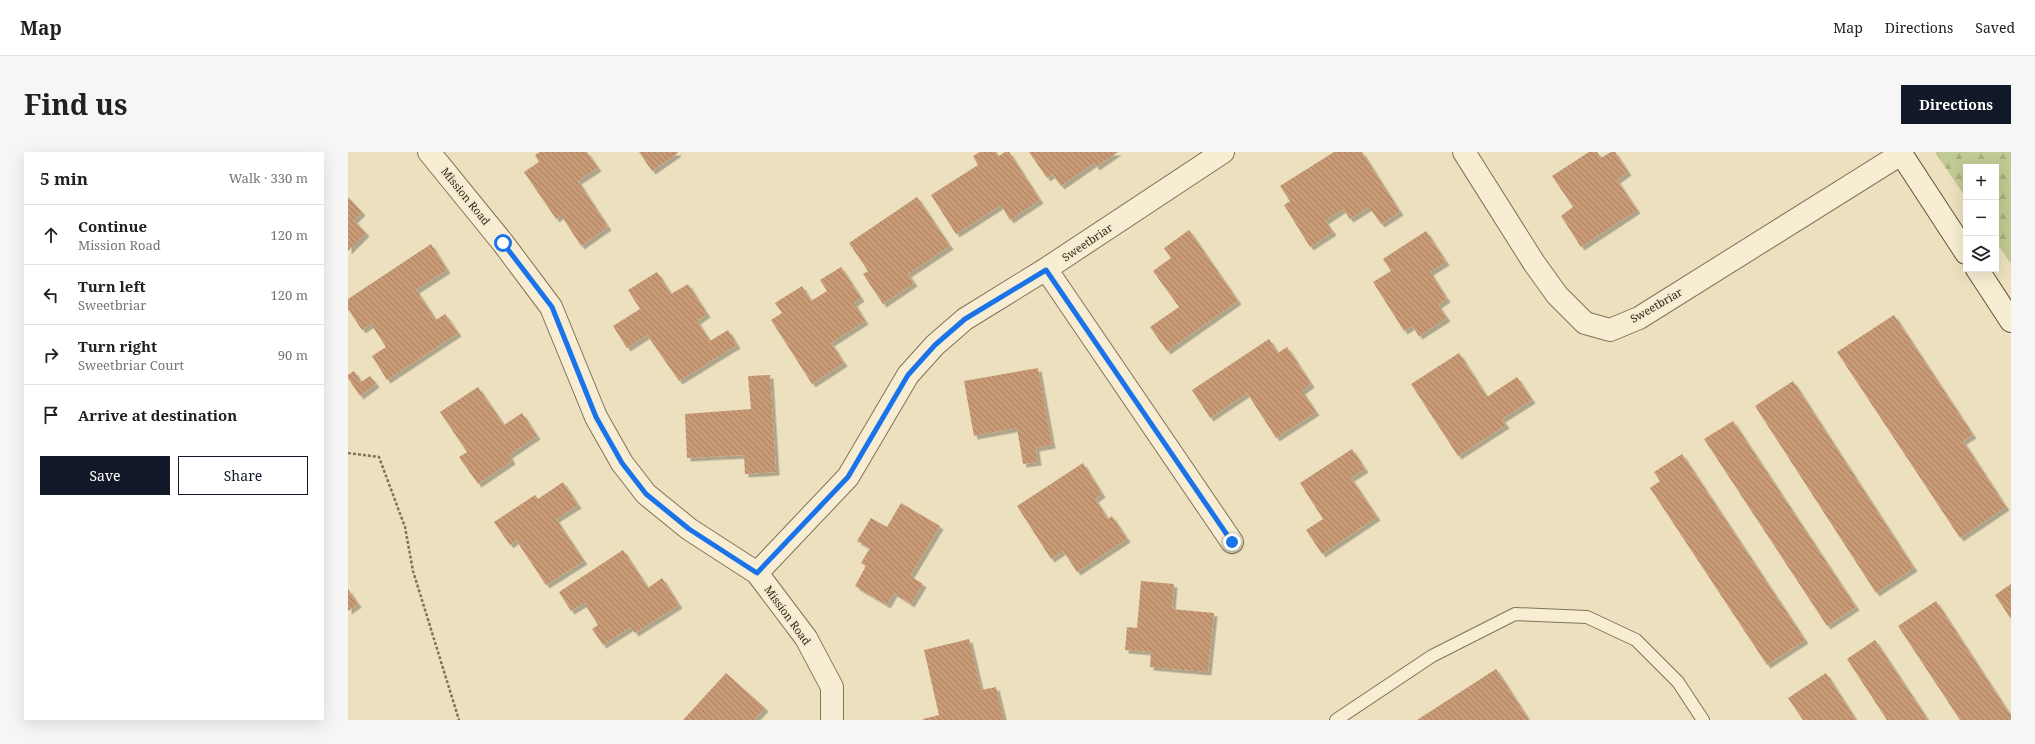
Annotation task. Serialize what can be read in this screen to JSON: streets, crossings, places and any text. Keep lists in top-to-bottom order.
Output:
{
  "streets": {
    "street": ["Mission Road", "Sweetbriar"]
  },
  "crossings": [
    ["Mission Road", "Sweetbriar"]
  ],
  "page": {
    "header": "Map",
    "nav": ["Map", "Directions", "Saved"],
    "title": "Find us",
    "buttons": [
      "Directions",
      ["Save", "Share"]
    ],
    "heading": ["5 min", "Walk · 330 m"],
    "map_buttons": ["+", "−"],
    "list": [
      ["Continue", "Mission Road", "120 m"],
      ["Turn left", "Sweetbriar", "120 m"],
      ["Turn right", "Sweetbriar Court", "90 m"],
      "Arrive at destination"
    ]
  }
}
